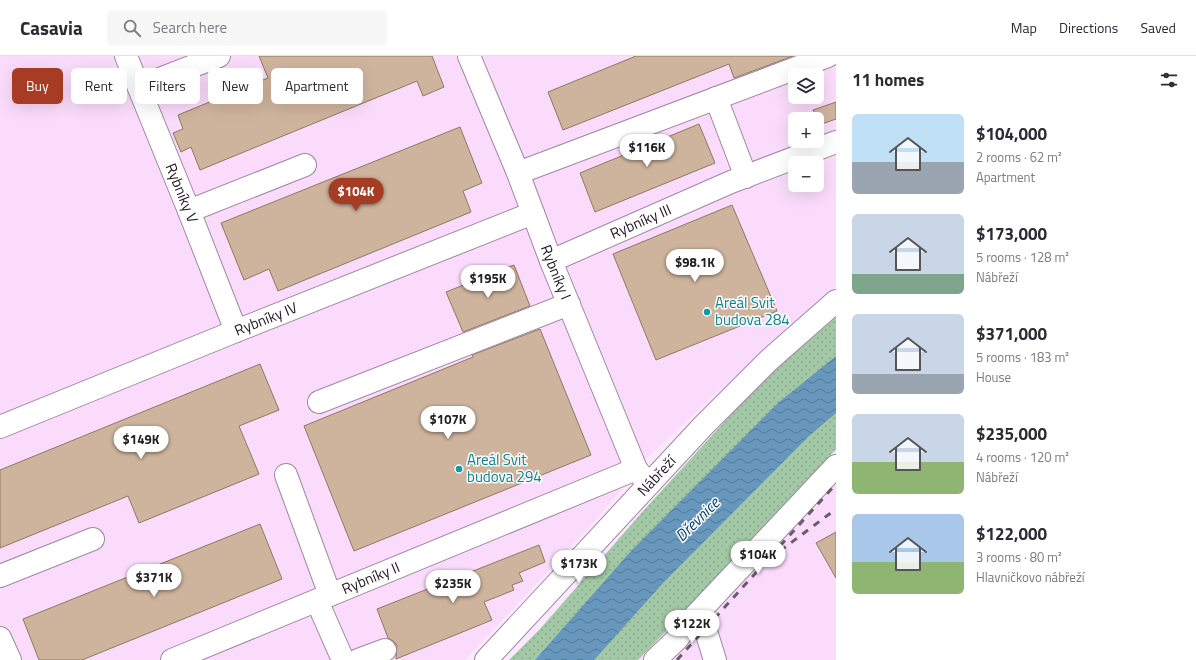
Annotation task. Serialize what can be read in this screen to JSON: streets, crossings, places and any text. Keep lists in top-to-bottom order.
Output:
{
  "streets": {
    "street": [
      "Rybníky V",
      "Rybníky III",
      "Rybníky I",
      "Rybníky IV",
      "Nábřeží",
      "Rybníky II"
    ]
  },
  "crossings": [
    ["Rybníky V", "Rybníky IV"],
    ["Rybníky III", "Rybníky I"],
    ["Rybníky I", "Rybníky IV"],
    ["Rybníky I", "Nábřeží"],
    ["Rybníky I", "Rybníky II"],
    ["Nábřeží", "Rybníky II"]
  ],
  "water": ["Dřevnice"],
  "places": ["Areál Svit budova 284", "Areál Svit budova 294"],
  "page": {
    "header": "Casavia",
    "search": "Search here",
    "nav": ["Map", "Directions", "Saved"],
    "heading": "11 homes",
    "map_buttons": ["+", "−"],
    "chip": [
      "Buy",
      "Rent",
      "Filters",
      "New",
      "Apartment"
    ],
    "list": [
      {
        "name": "$104,000",
        "note": "2 rooms · 62 m² · Apartment"
      },
      {
        "name": "$173,000",
        "note": "5 rooms · 128 m² · Nábřeží"
      },
      {
        "name": "$371,000",
        "note": "5 rooms · 183 m² · House"
      },
      {
        "name": "$235,000",
        "note": "4 rooms · 120 m² · Nábřeží"
      },
      {
        "name": "$122,000",
        "note": "3 rooms · 80 m² · Hlavničkovo nábřeží"
      }
    ],
    "price": [
      "$116K",
      "$104K",
      "$98.1K",
      "$195K",
      "$107K",
      "$149K",
      "$104K",
      "$173K",
      "$371K",
      "$235K",
      "$122K"
    ]
  }
}
